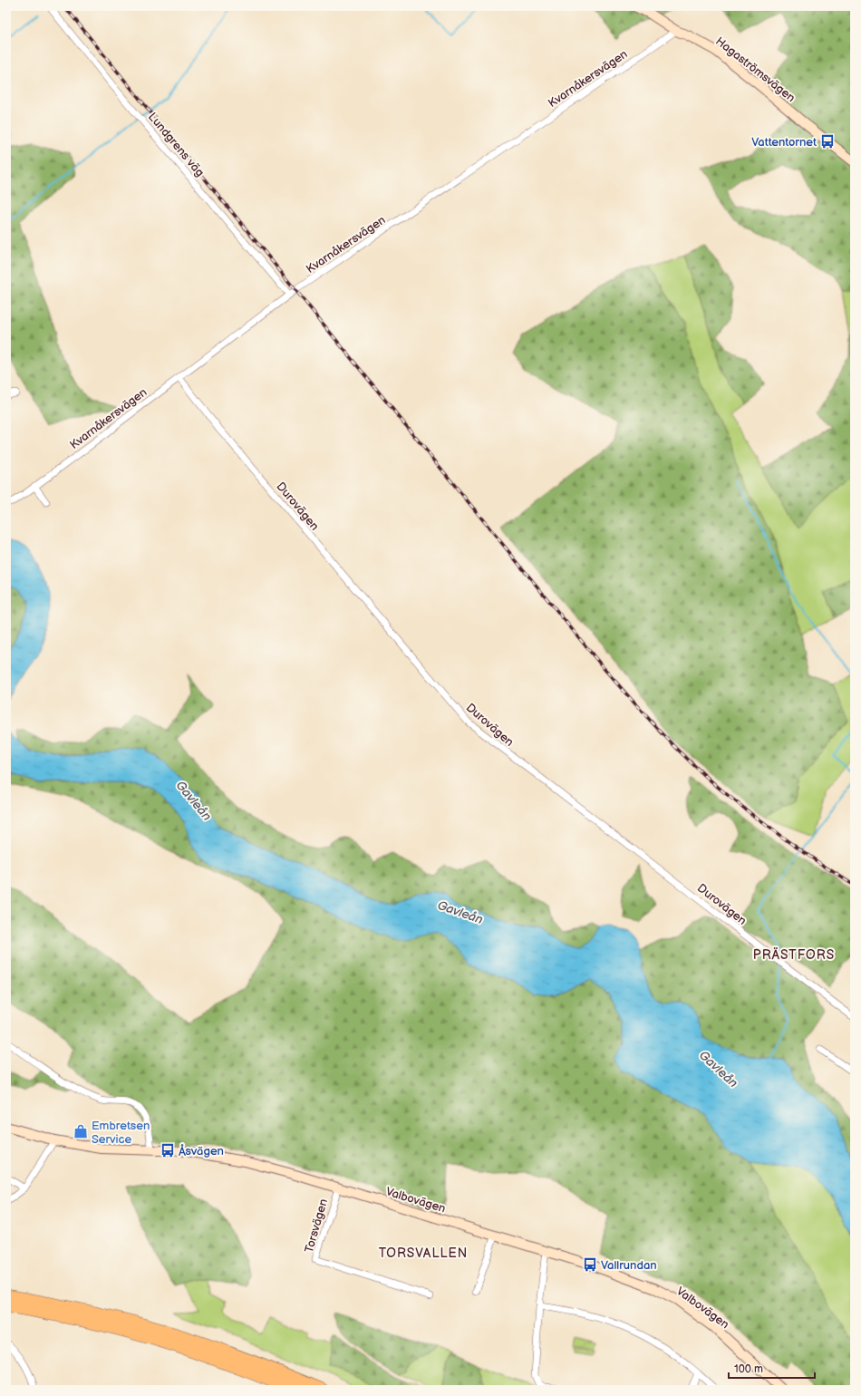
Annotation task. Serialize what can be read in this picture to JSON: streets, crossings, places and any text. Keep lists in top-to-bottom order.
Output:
{
  "streets": {
    "main road": ["Hagaströmsvägen", "Valbovägen"],
    "street": [
      "Kvarnåkersvägen",
      "Lundgrens väg",
      "Durovägen",
      "Torsvägen"
    ]
  },
  "crossings": [
    ["Hagaströmsvägen", "Kvarnåkersvägen"],
    ["Kvarnåkersvägen", "Lundgrens väg"],
    ["Kvarnåkersvägen", "Durovägen"],
    ["Valbovägen", "Torsvägen"]
  ],
  "districts": ["PRÄSTFORS", "TORSVALLEN"],
  "water": ["Gavleån"],
  "places": {
    "bus stop": ["Vattentornet", "Åsvägen", "Vallrundan"],
    "shop": ["Embretsen Service"]
  },
  "scale_bar": "100 m"
}
